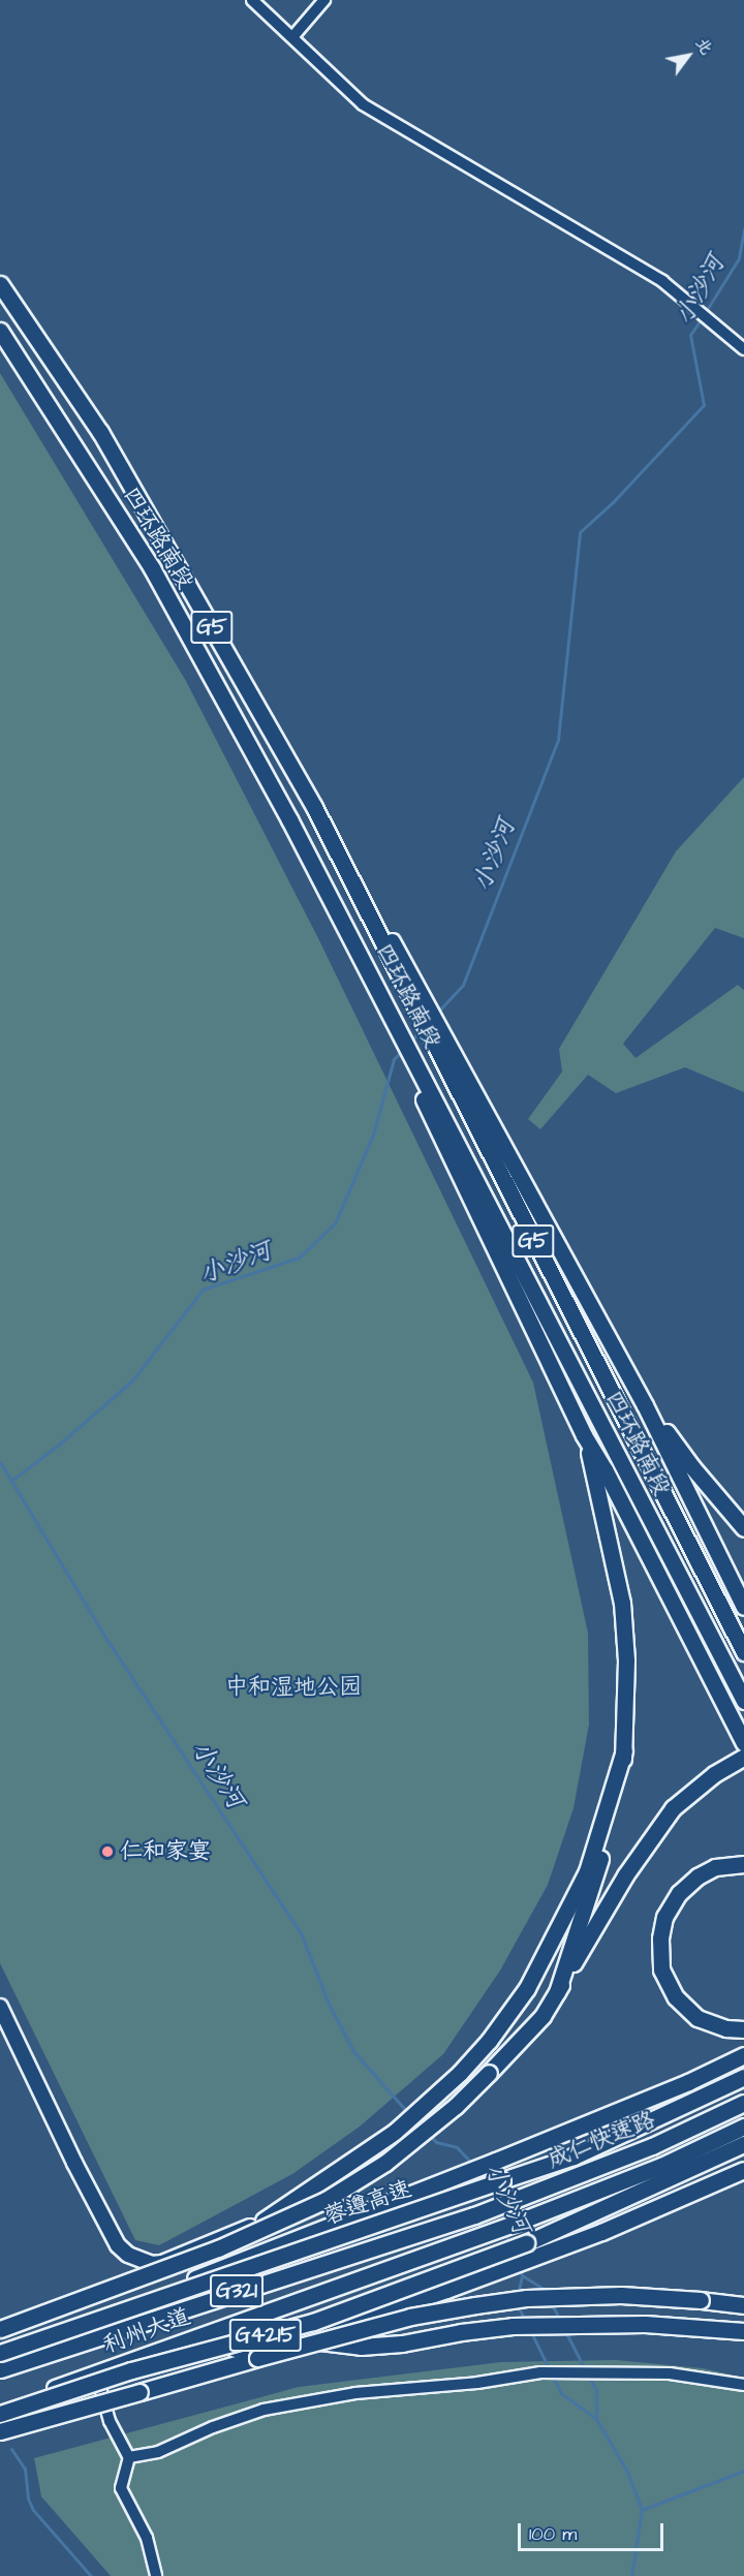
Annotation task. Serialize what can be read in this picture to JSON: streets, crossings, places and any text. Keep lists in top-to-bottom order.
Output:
{
  "streets": {
    "highway": [
      "四环路南段",
      "G5",
      "成仁快速路",
      "蓉遵高速",
      "G321",
      "利州大道",
      "G4215"
    ]
  },
  "crossings": [
    ["成仁快速路", "利州大道"]
  ],
  "water": ["小沙河"],
  "parks": ["中和湿地公园"],
  "places": ["仁和家宴"],
  "scale_bar": "100 m",
  "north": "top right"
}
